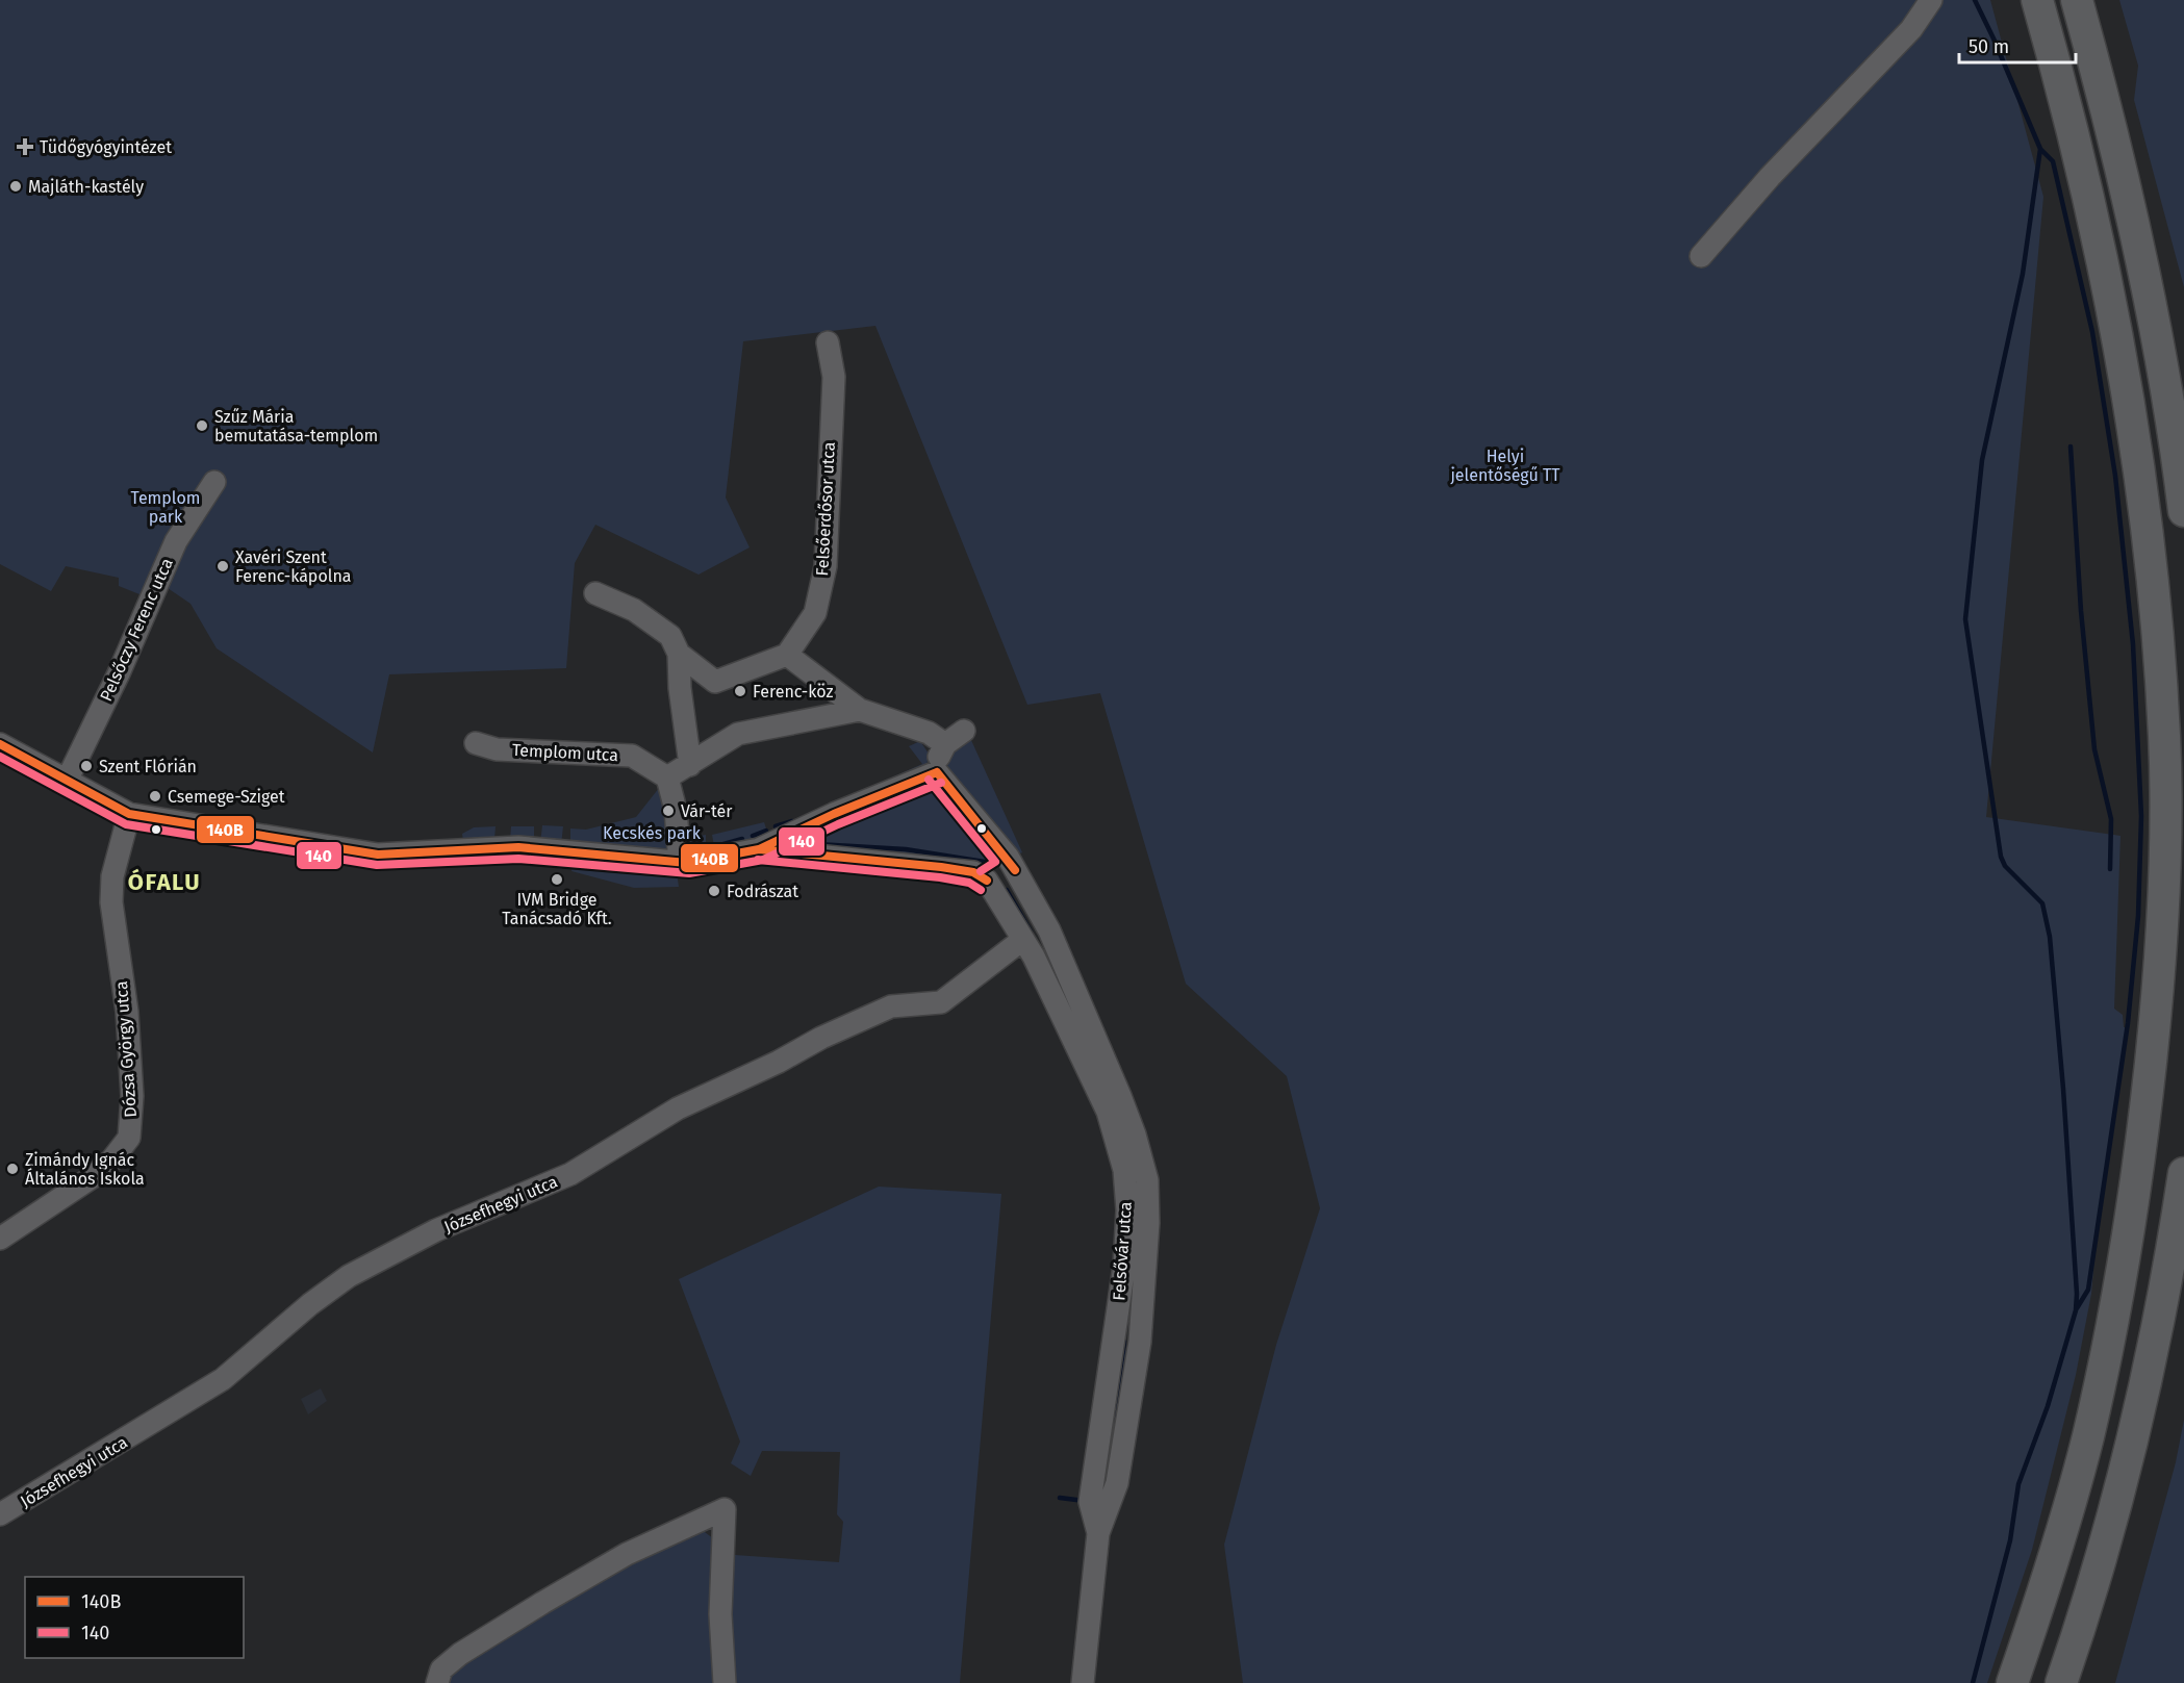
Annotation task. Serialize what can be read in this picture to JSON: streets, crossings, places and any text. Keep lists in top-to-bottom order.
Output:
{
  "streets": {
    "street": [
      "Felsőerdősor utca",
      "Pelsőczy Ferenc utca",
      "Templom utca",
      "Dózsa György utca",
      "Józsefhegyi utca",
      "Felsővár utca"
    ]
  },
  "crossings": [
    ["Józsefhegyi utca", "Felsővár utca"]
  ],
  "districts": ["ÓFALU"],
  "parks": ["Helyi jelentőségű TT", "Templom park", "Kecskés park"],
  "places": {
    "health": ["Tüdőgyógyintézet"],
    "other": [
      "Majláth-kastély",
      "Szűz Mária bemutatása-templom",
      "Xavéri Szent Ferenc-kápolna",
      "Ferenc-köz",
      "Szent Flórián",
      "Csemege-Sziget",
      "Vár-tér",
      "IVM Bridge Tanácsadó Kft.",
      "Fodrászat",
      "Zimándy Ignác Általános Iskola"
    ]
  },
  "lines": ["transit line 140B", "transit line 140"],
  "legend": ["140B", "140"],
  "scale_bar": "50 m"
}
